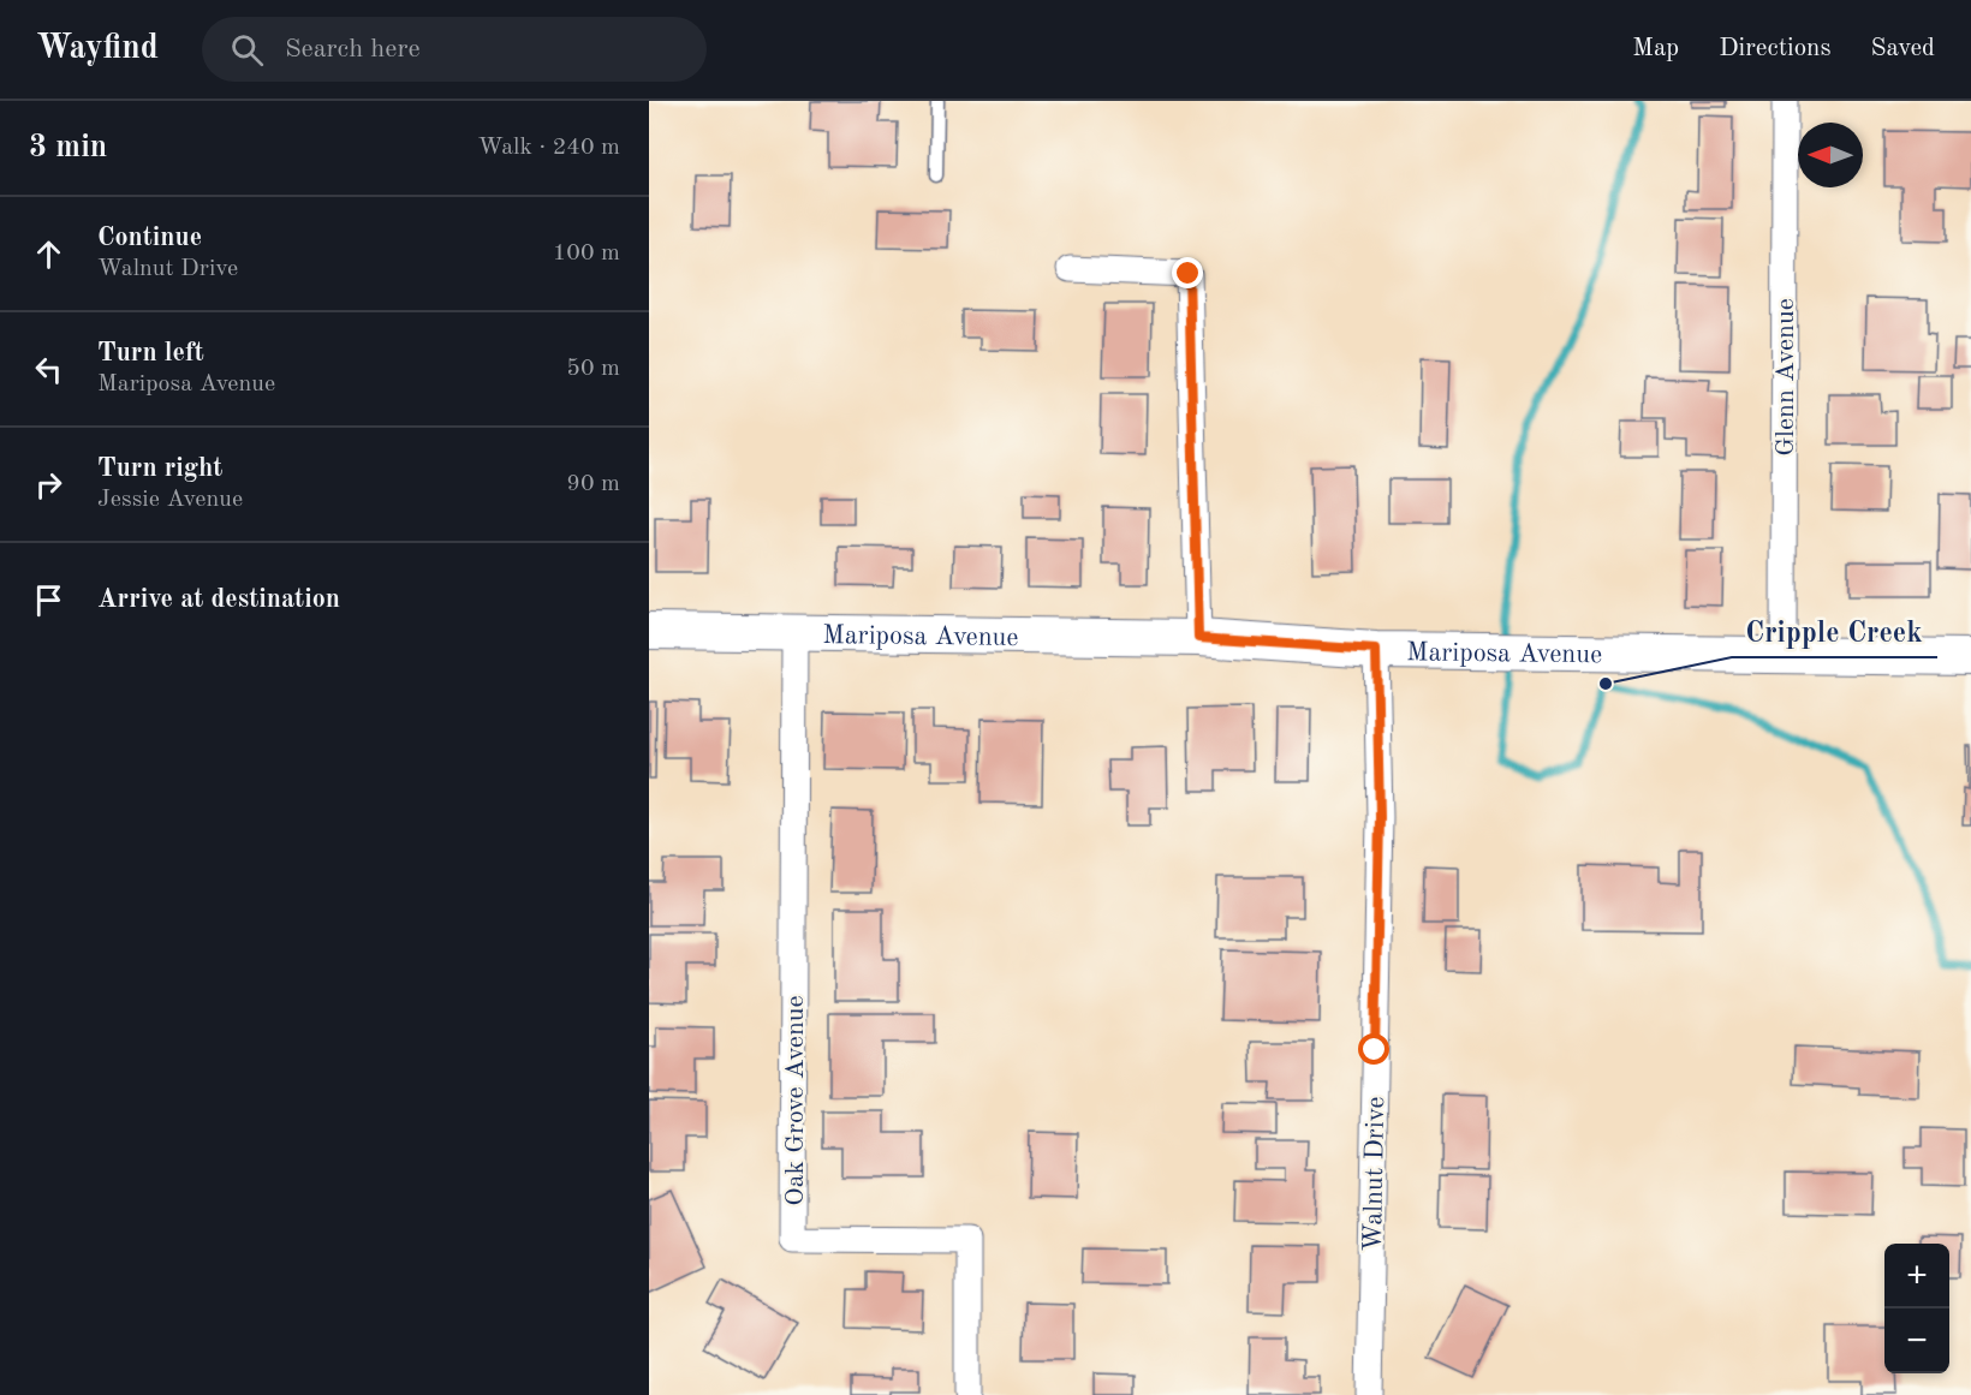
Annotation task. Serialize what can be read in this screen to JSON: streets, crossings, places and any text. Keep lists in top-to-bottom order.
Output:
{
  "streets": {
    "street": [
      "Glenn Avenue",
      "Mariposa Avenue",
      "Oak Grove Avenue",
      "Walnut Drive"
    ]
  },
  "crossings": [
    ["Glenn Avenue", "Mariposa Avenue"],
    ["Mariposa Avenue", "Oak Grove Avenue"],
    ["Mariposa Avenue", "Walnut Drive"]
  ],
  "places": ["Cripple Creek"],
  "north": "left",
  "page": {
    "header": "Wayfind",
    "search": "Search here",
    "nav": ["Map", "Directions", "Saved"],
    "heading": ["3 min", "Walk · 240 m"],
    "list": [
      ["Continue", "Walnut Drive", "100 m"],
      ["Turn left", "Mariposa Avenue", "50 m"],
      ["Turn right", "Jessie Avenue", "90 m"],
      "Arrive at destination"
    ],
    "map_buttons": ["+", "−"]
  }
}
